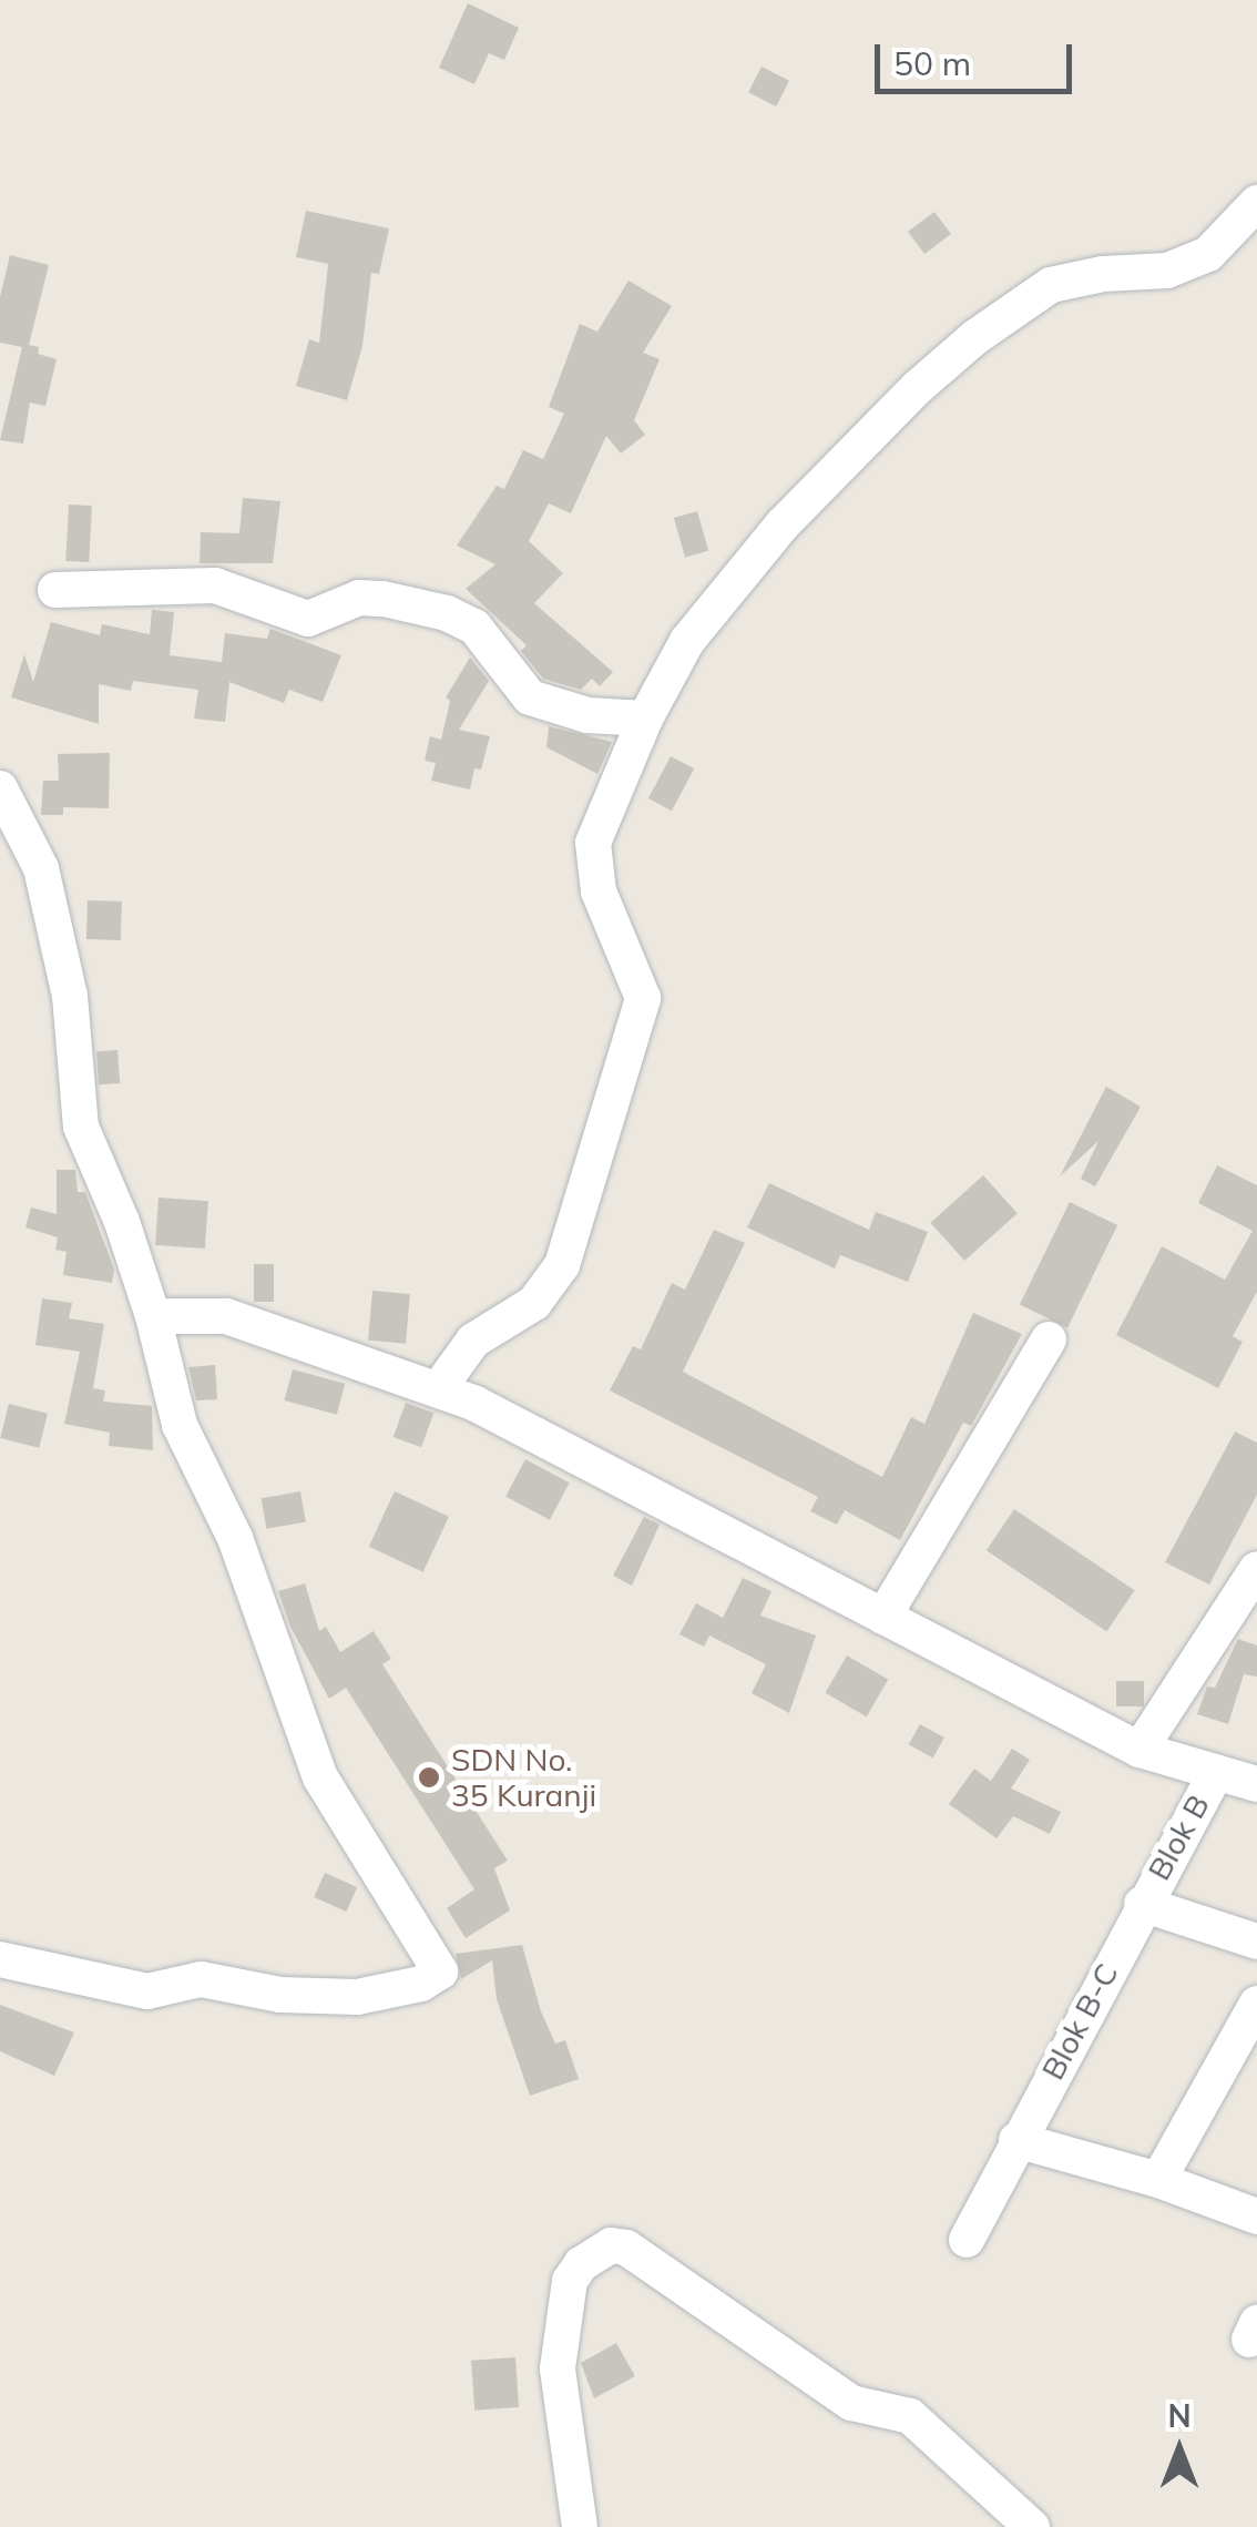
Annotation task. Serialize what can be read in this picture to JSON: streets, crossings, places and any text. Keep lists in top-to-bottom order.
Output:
{
  "streets": {
    "street": ["Blok B", "Blok B-C"]
  },
  "crossings": [
    ["Blok B", "Blok B-C"]
  ],
  "places": ["SDN No. 35 Kuranji"],
  "scale_bar": "50 m",
  "north": "top"
}
